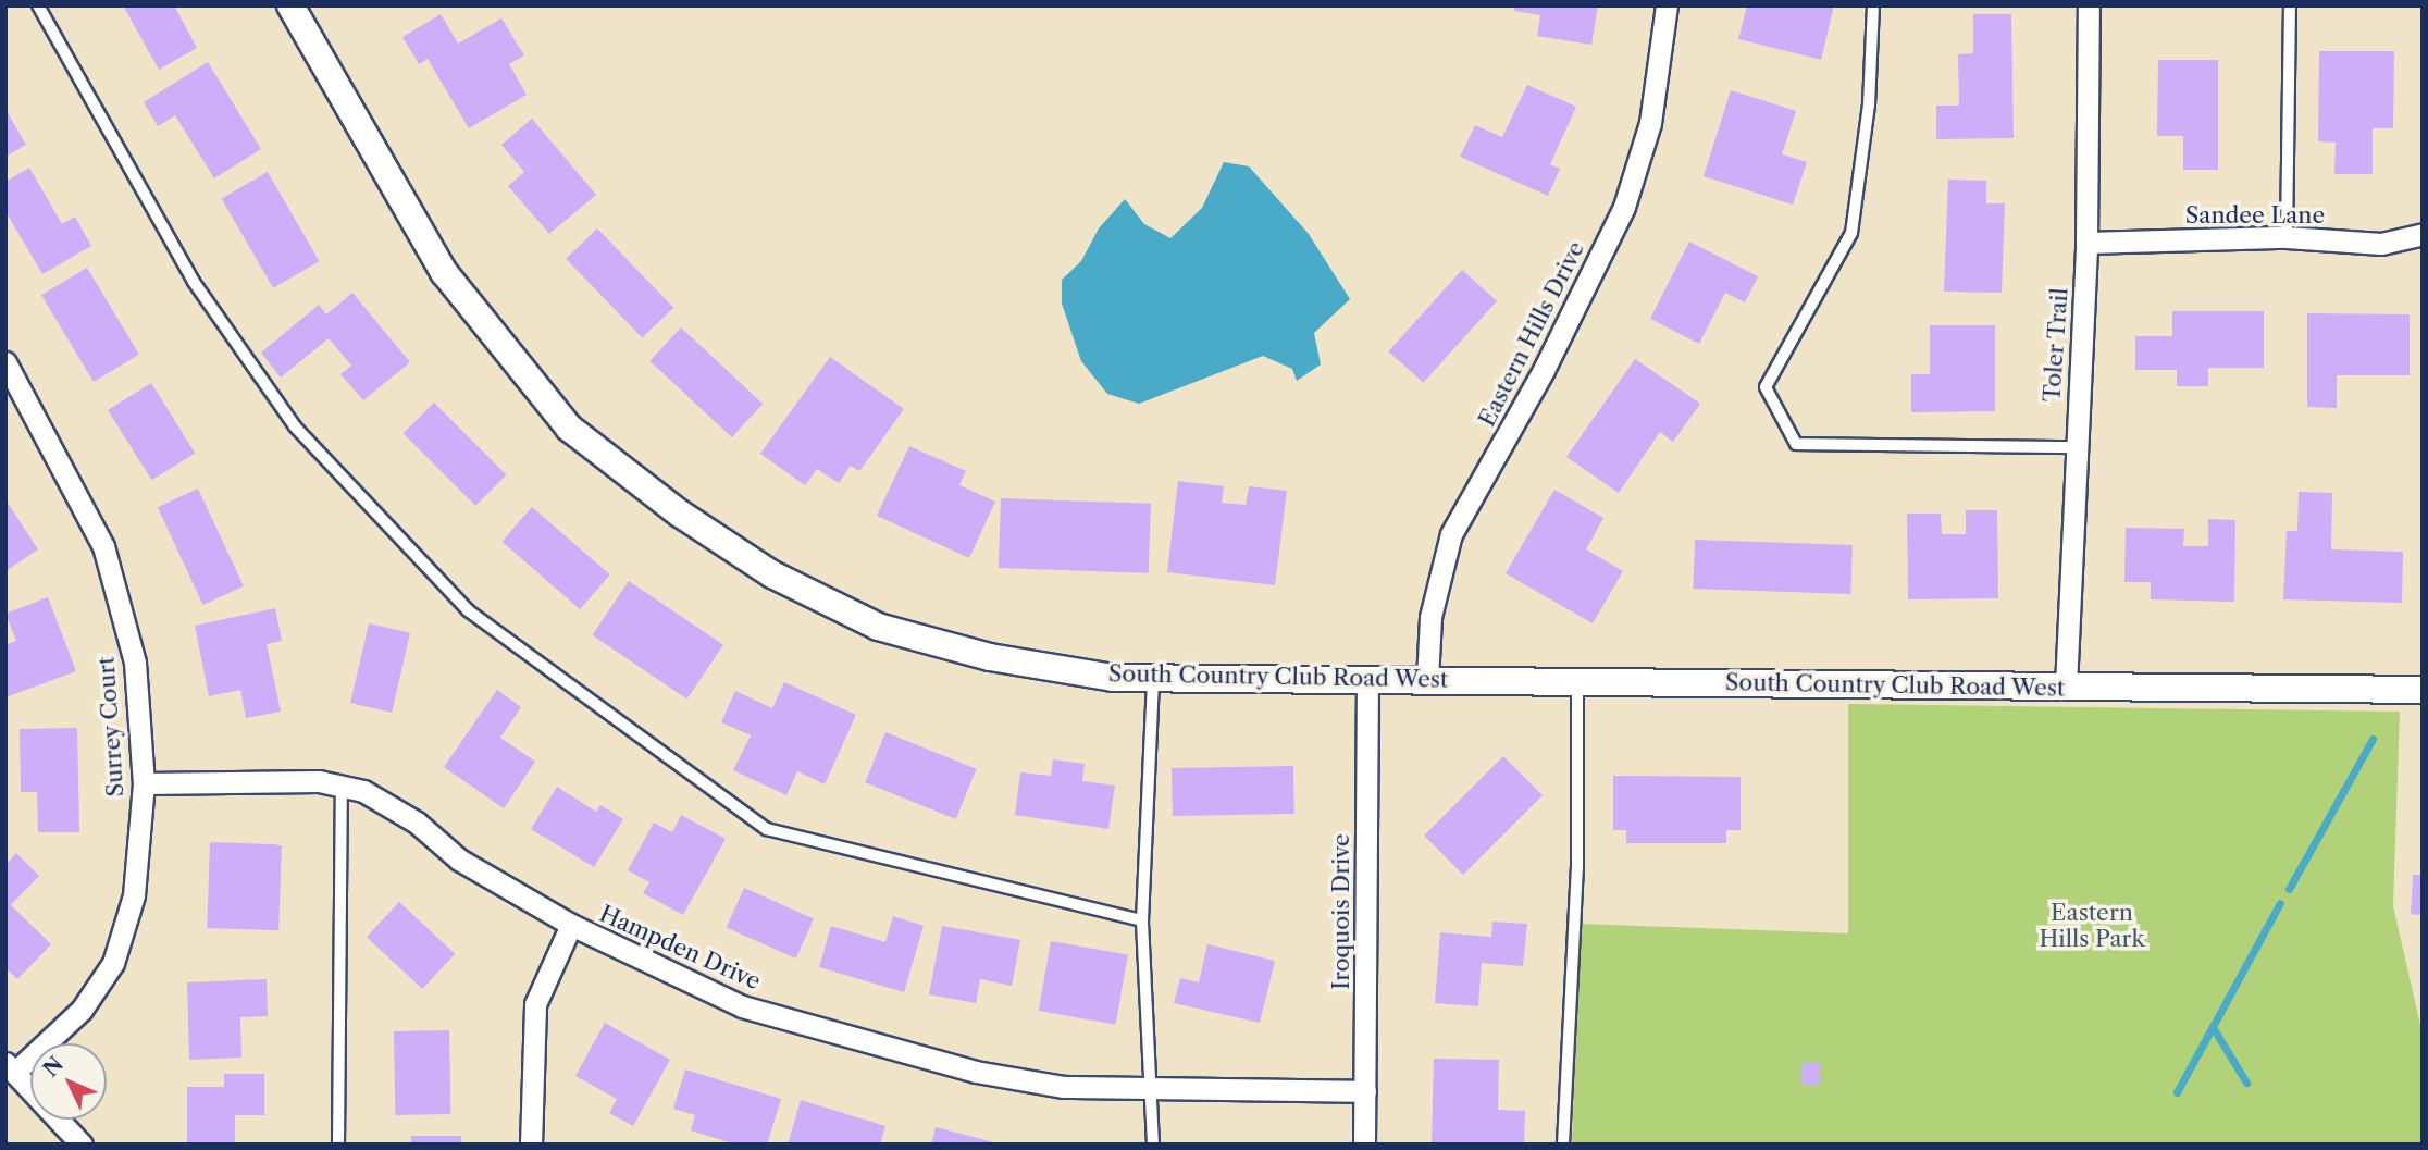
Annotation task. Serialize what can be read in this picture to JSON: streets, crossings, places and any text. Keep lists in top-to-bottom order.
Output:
{
  "streets": {
    "street": [
      "Sandee Lane",
      "Eastern Hills Drive",
      "Toler Trail",
      "South Country Club Road West",
      "Surrey Court",
      "Iroquois Drive",
      "Hampden Drive"
    ]
  },
  "crossings": [
    ["Sandee Lane", "Toler Trail"],
    ["Eastern Hills Drive", "South Country Club Road West"],
    ["Toler Trail", "South Country Club Road West"],
    ["South Country Club Road West", "Iroquois Drive"],
    ["Surrey Court", "Hampden Drive"],
    ["Iroquois Drive", "Hampden Drive"]
  ],
  "parks": ["Eastern Hills Park"],
  "north": "top left"
}
